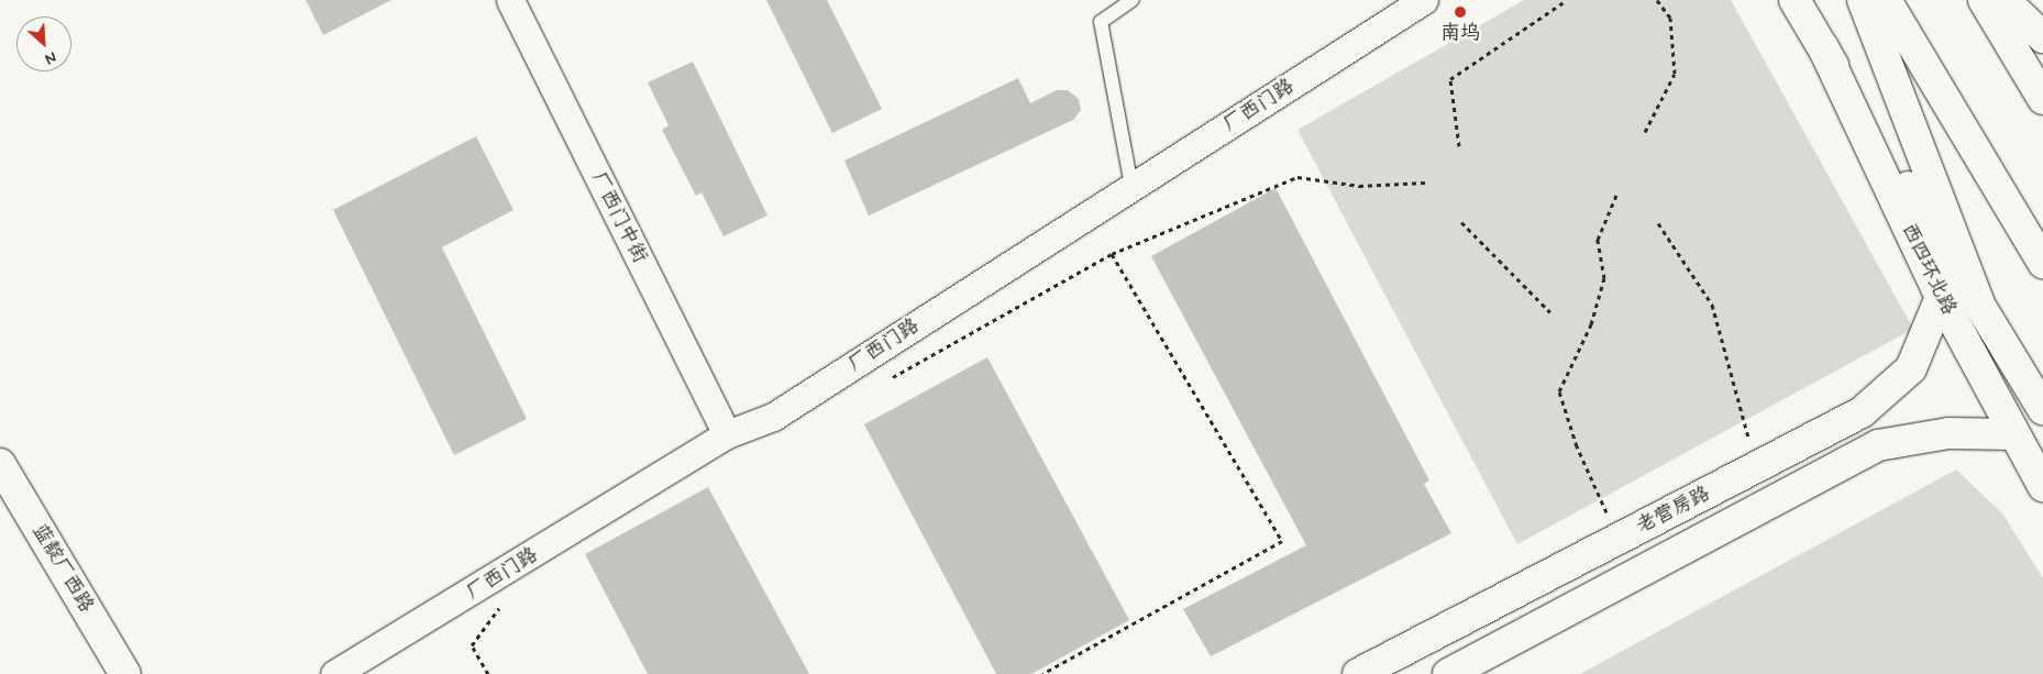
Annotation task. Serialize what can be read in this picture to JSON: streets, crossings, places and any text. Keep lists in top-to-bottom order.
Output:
{
  "streets": {
    "main road": ["西四环北路", "老营房路", "蓝靛厂西路"],
    "street": ["厂西门路", "厂西门中街"]
  },
  "crossings": [
    ["厂西门路", "厂西门中街"],
    ["西四环北路", "老营房路"]
  ],
  "places": ["南坞"],
  "north": "bottom right"
}
